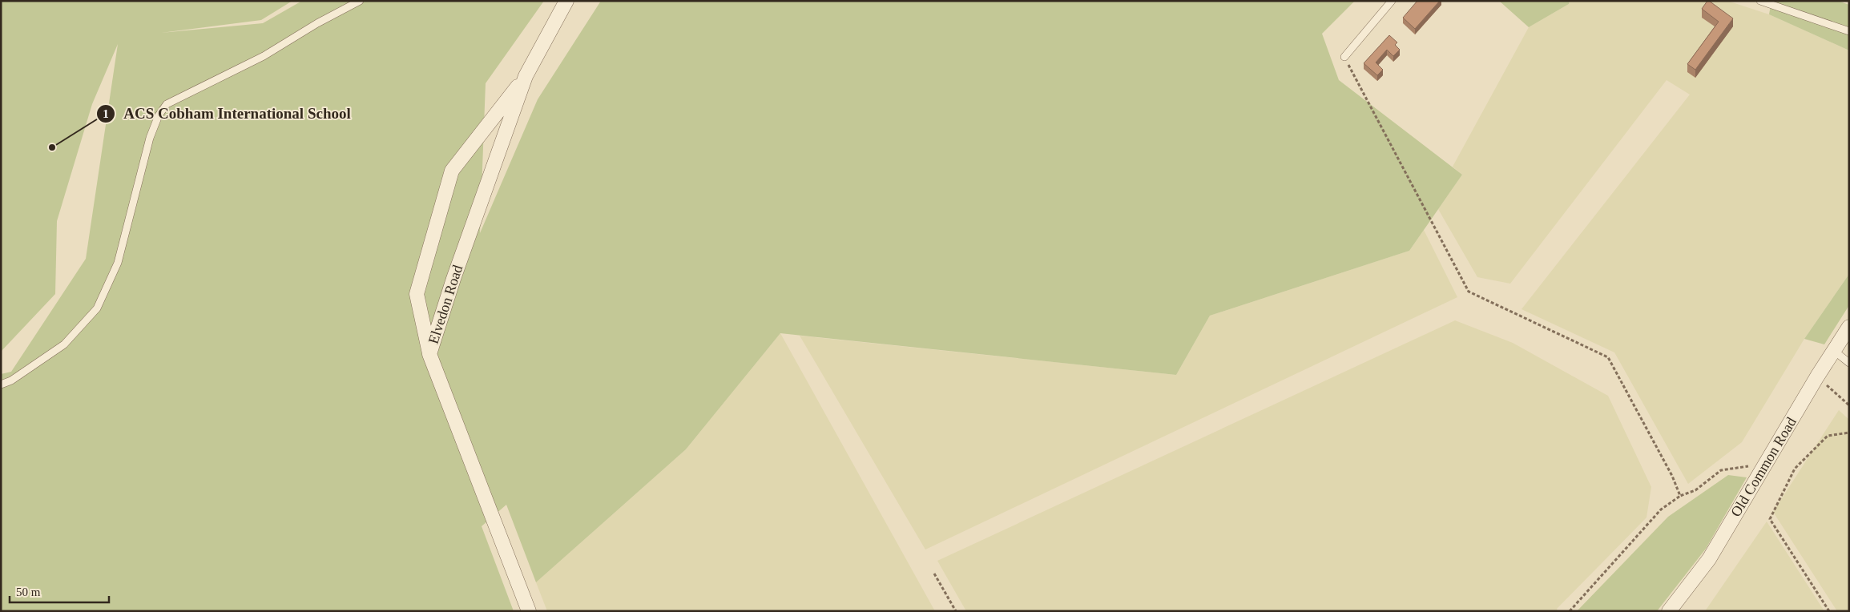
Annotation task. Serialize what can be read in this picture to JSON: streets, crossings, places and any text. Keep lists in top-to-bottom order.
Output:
{
  "streets": {
    "street": ["Elvedon Road", "Old Common Road"]
  },
  "places": ["ACS Cobham International School"],
  "scale_bar": "50 m"
}
